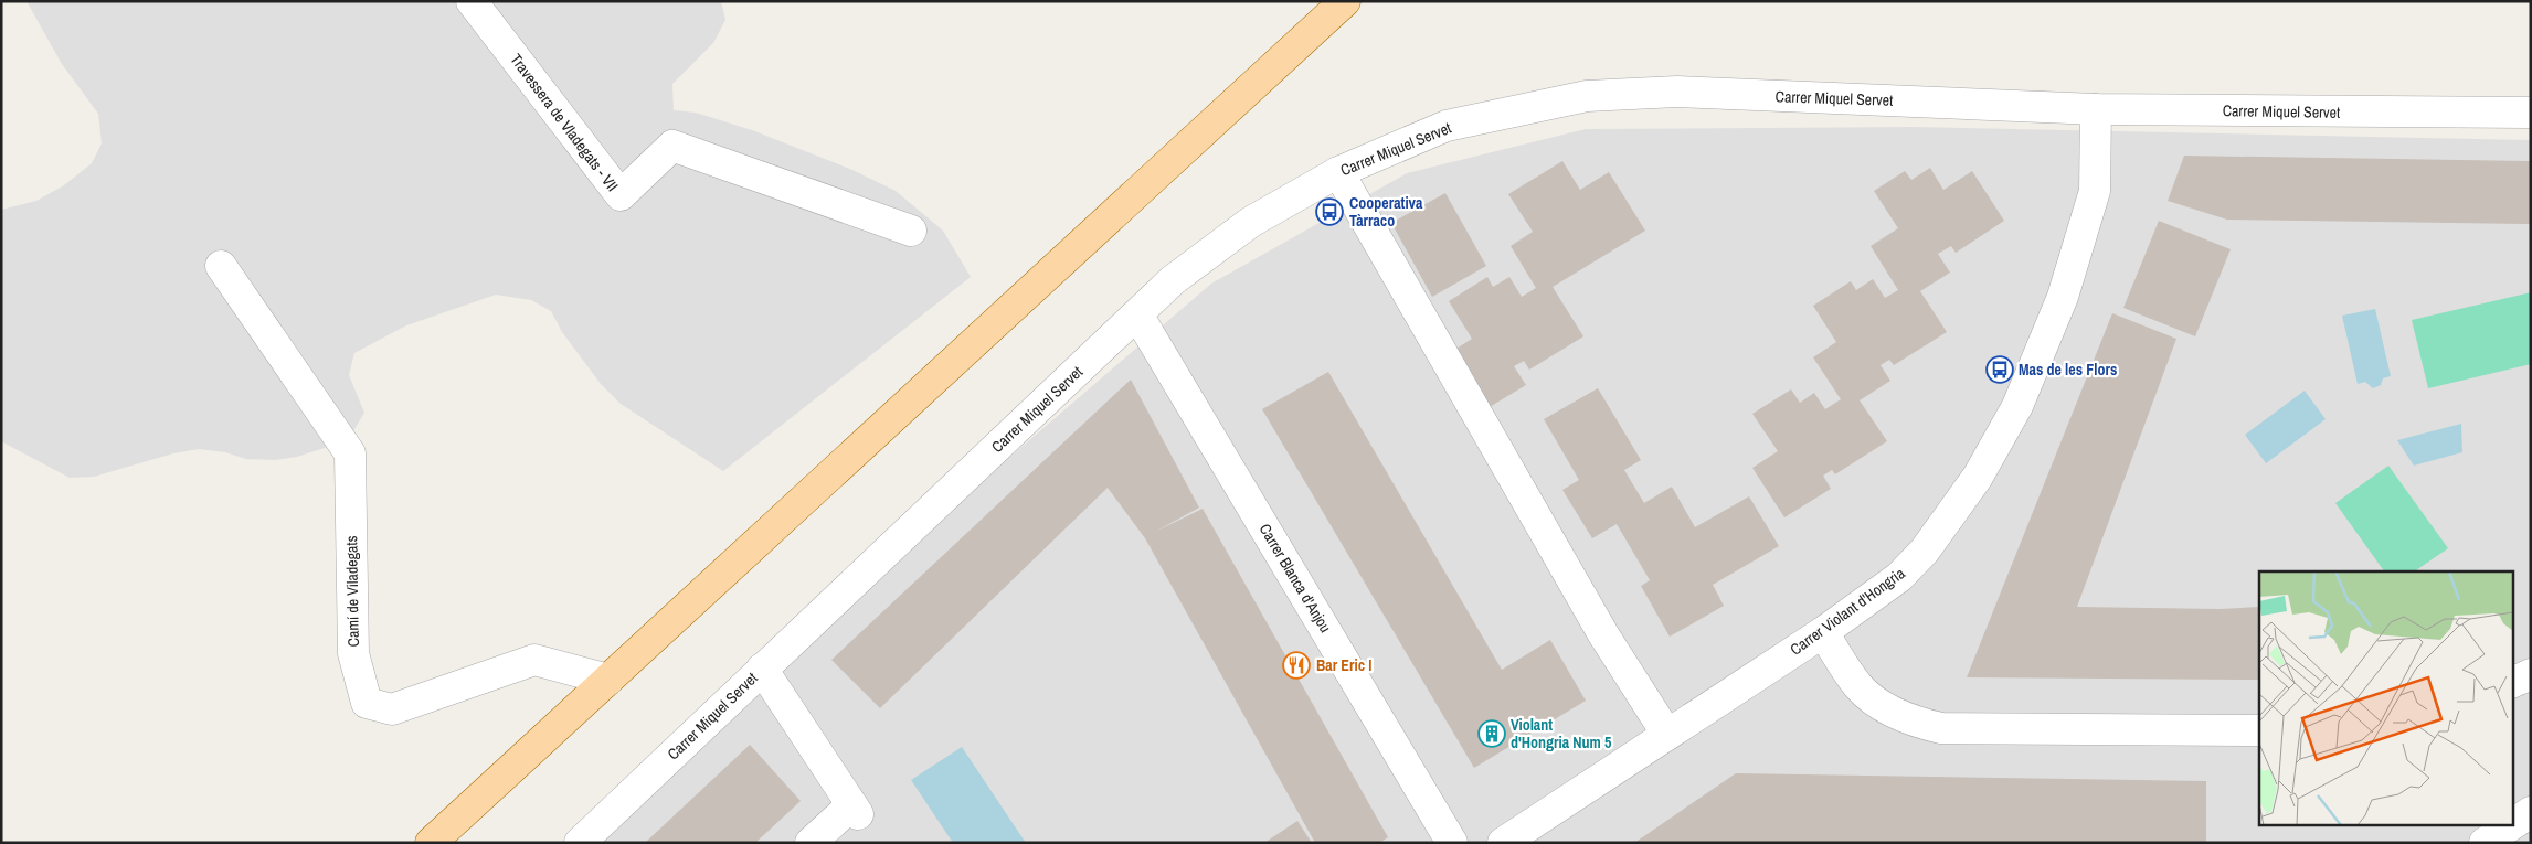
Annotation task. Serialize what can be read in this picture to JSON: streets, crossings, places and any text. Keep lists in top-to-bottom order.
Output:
{
  "streets": {
    "street": [
      "Carrer Miquel Servet",
      "Travessera de Vladegats - VII",
      "Carrer Blanca d'Anjou",
      "Camí de Viladegats",
      "Carrer Violant d'Hongria"
    ]
  },
  "crossings": [
    ["Carrer Miquel Servet", "Carrer Blanca d'Anjou"],
    ["Carrer Miquel Servet", "Carrer Violant d'Hongria"]
  ],
  "places": {
    "bus stop": ["Cooperativa Tàrraco", "Mas de les Flors"],
    "restaurant": ["Bar Eric I"],
    "building": ["Violant d'Hongria Num 5"]
  }
}
